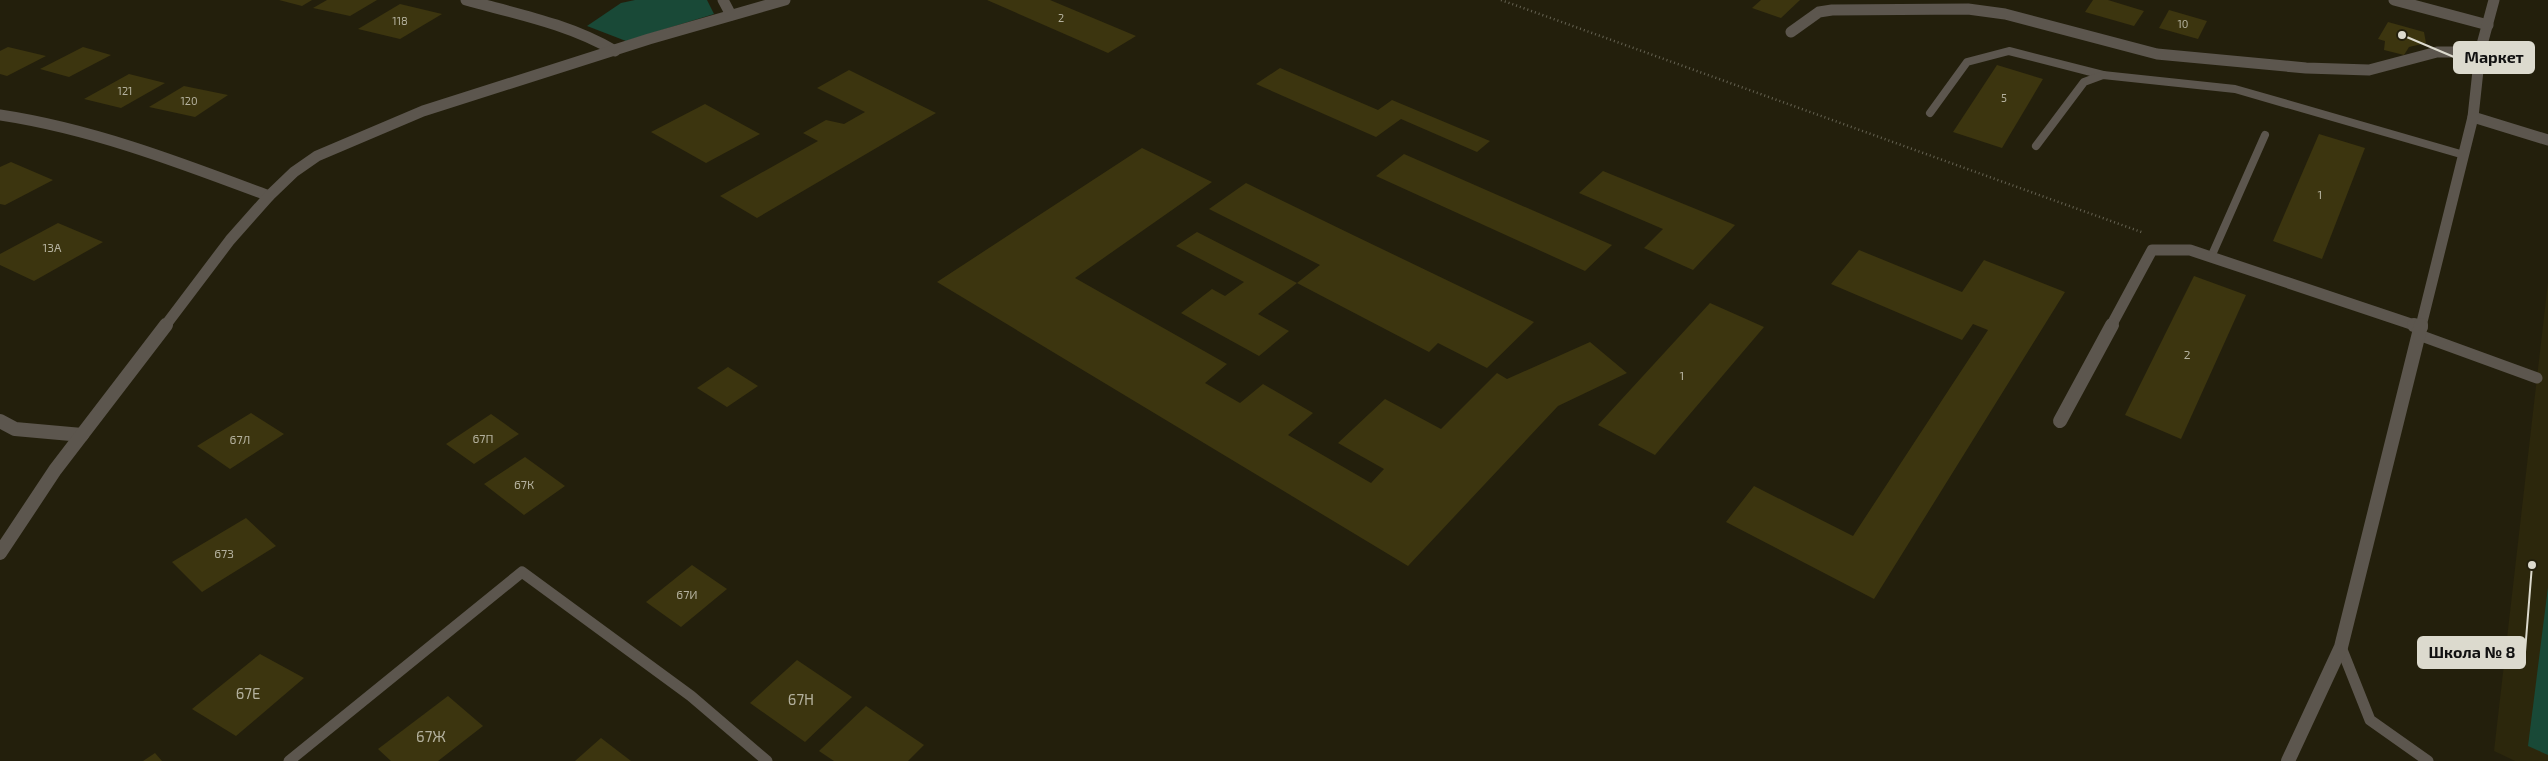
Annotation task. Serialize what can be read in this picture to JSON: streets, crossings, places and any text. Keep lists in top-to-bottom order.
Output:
{
  "places": ["Маркет", "Школа № 8"],
  "house_numbers": [
    "2",
    "118",
    "10",
    "121",
    "5",
    "120",
    "1",
    "13А",
    "2",
    "1",
    "67П",
    "67Л",
    "67К",
    "67З",
    "67И",
    "67Е",
    "67Н",
    "67Ж"
  ]
}
